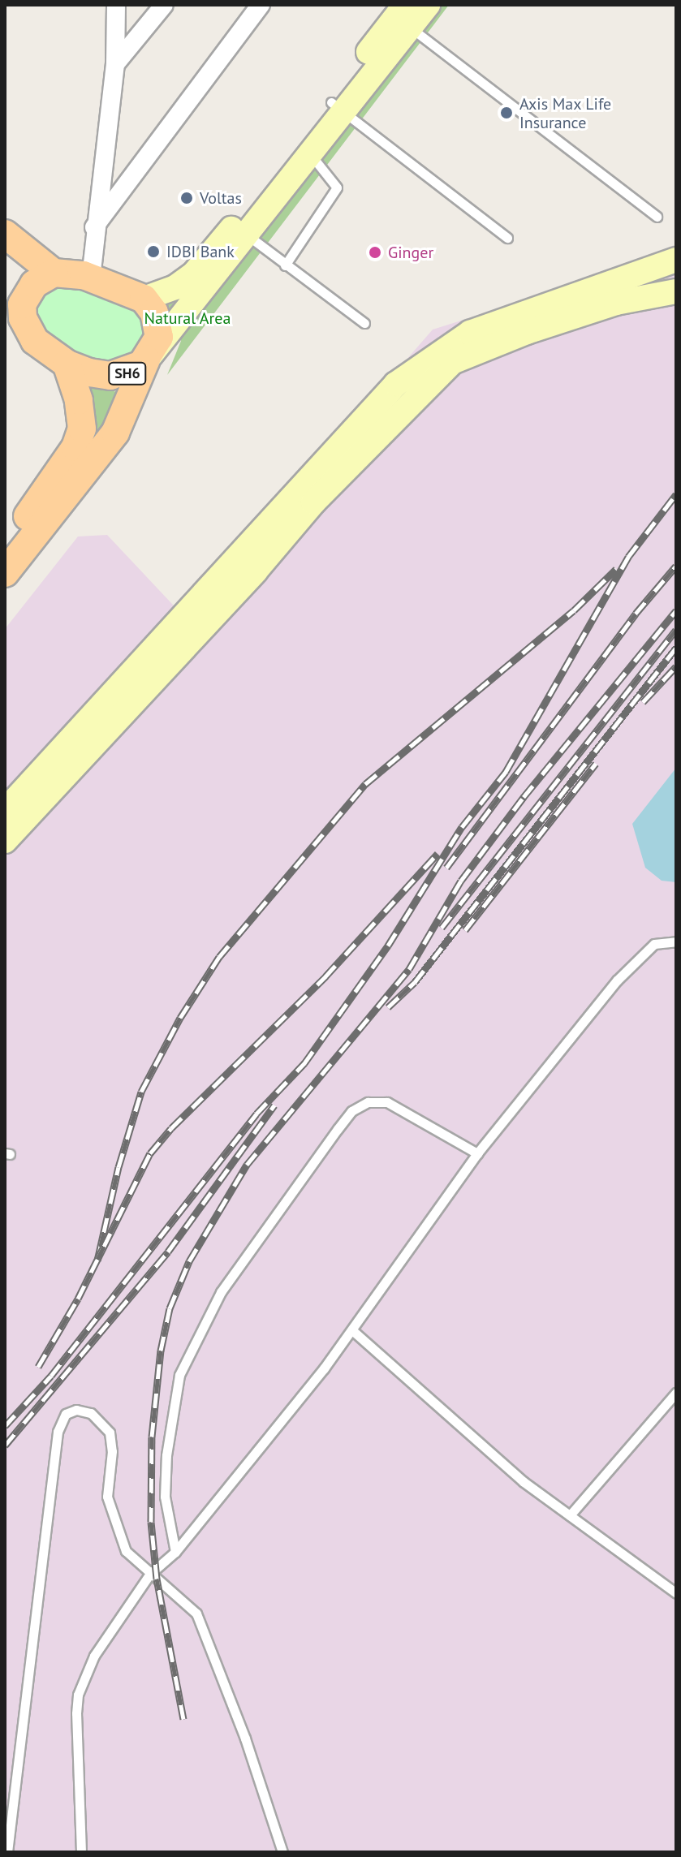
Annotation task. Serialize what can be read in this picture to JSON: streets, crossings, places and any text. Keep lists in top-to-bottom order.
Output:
{
  "streets": {
    "main road": ["SH6"]
  },
  "parks": ["Natural Area"],
  "places": [
    "Axis Max Life Insurance",
    "Voltas",
    "IDBI Bank",
    "Ginger"
  ]
}
